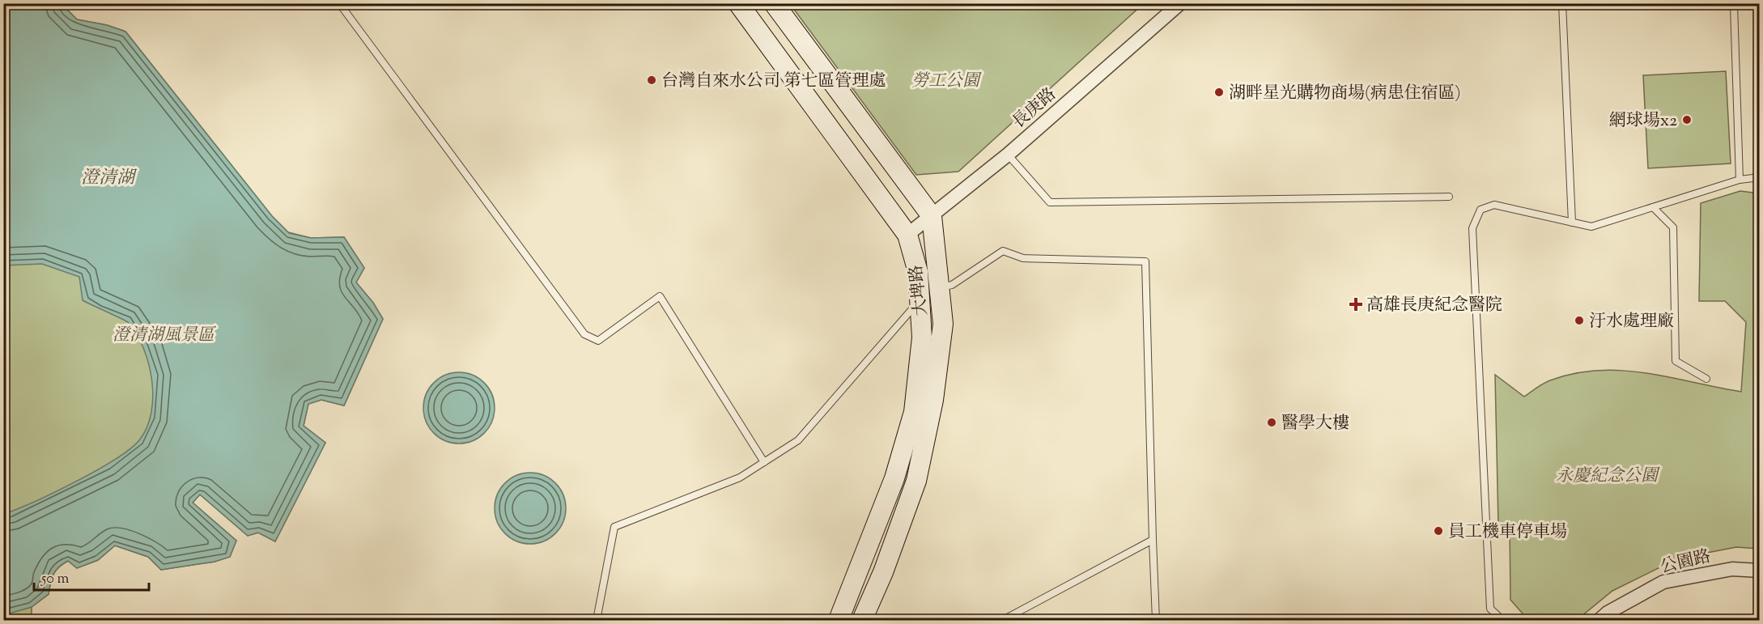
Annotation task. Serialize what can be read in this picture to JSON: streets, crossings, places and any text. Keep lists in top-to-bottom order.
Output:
{
  "streets": {
    "main road": ["大埤路"],
    "street": ["長庚路", "公園路"]
  },
  "crossings": [
    ["長庚路", "大埤路"]
  ],
  "water": ["澄清湖"],
  "parks": ["勞工公園", "澄清湖風景區", "永慶紀念公園"],
  "places": {
    "other": [
      "台灣自來水公司 第七區管理處",
      "湖畔星光購物商場(病患住宿區)",
      "網球場x2",
      "汙水處理廠",
      "醫學大樓",
      "員工機車停車場"
    ],
    "health": ["高雄長庚紀念醫院"]
  },
  "scale_bar": "50 m"
}
